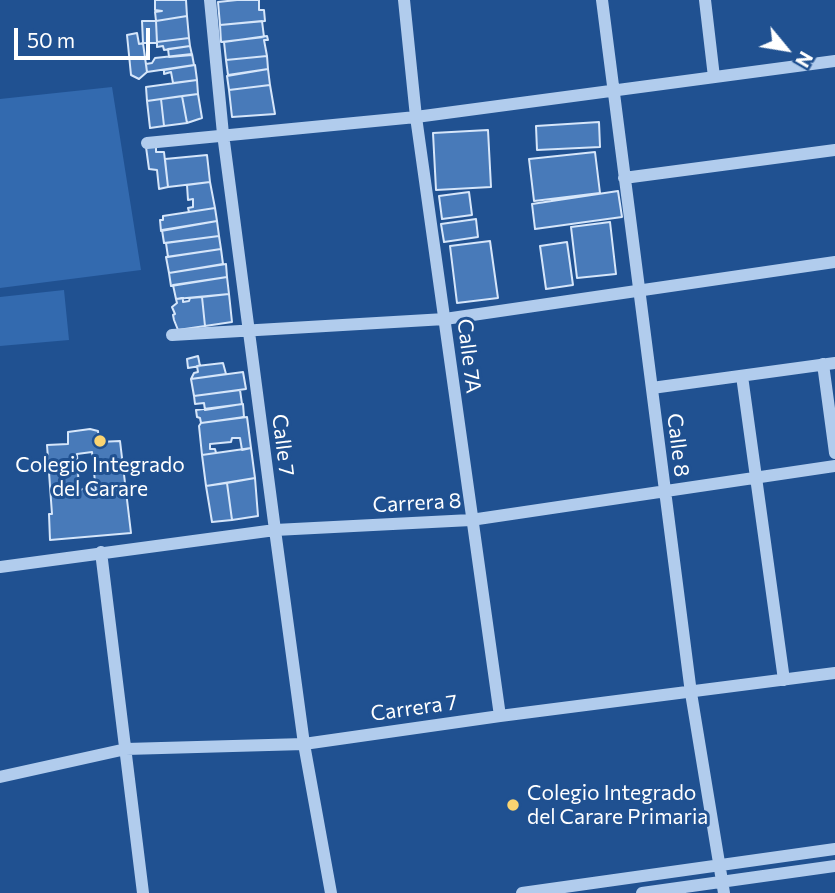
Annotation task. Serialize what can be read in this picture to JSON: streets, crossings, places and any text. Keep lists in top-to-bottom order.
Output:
{
  "streets": {
    "street": [
      "Calle 7A",
      "Calle 7",
      "Calle 8",
      "Carrera 8",
      "Carrera 7"
    ]
  },
  "crossings": [
    ["Calle 7A", "Carrera 8"],
    ["Calle 7A", "Carrera 7"],
    ["Calle 7", "Carrera 8"],
    ["Calle 7", "Carrera 7"],
    ["Calle 8", "Carrera 8"],
    ["Calle 8", "Carrera 7"]
  ],
  "places": ["Colegio Integrado del Carare", "Colegio Integrado del Carare Primaria"],
  "scale_bar": "50 m",
  "north": "bottom right"
}
